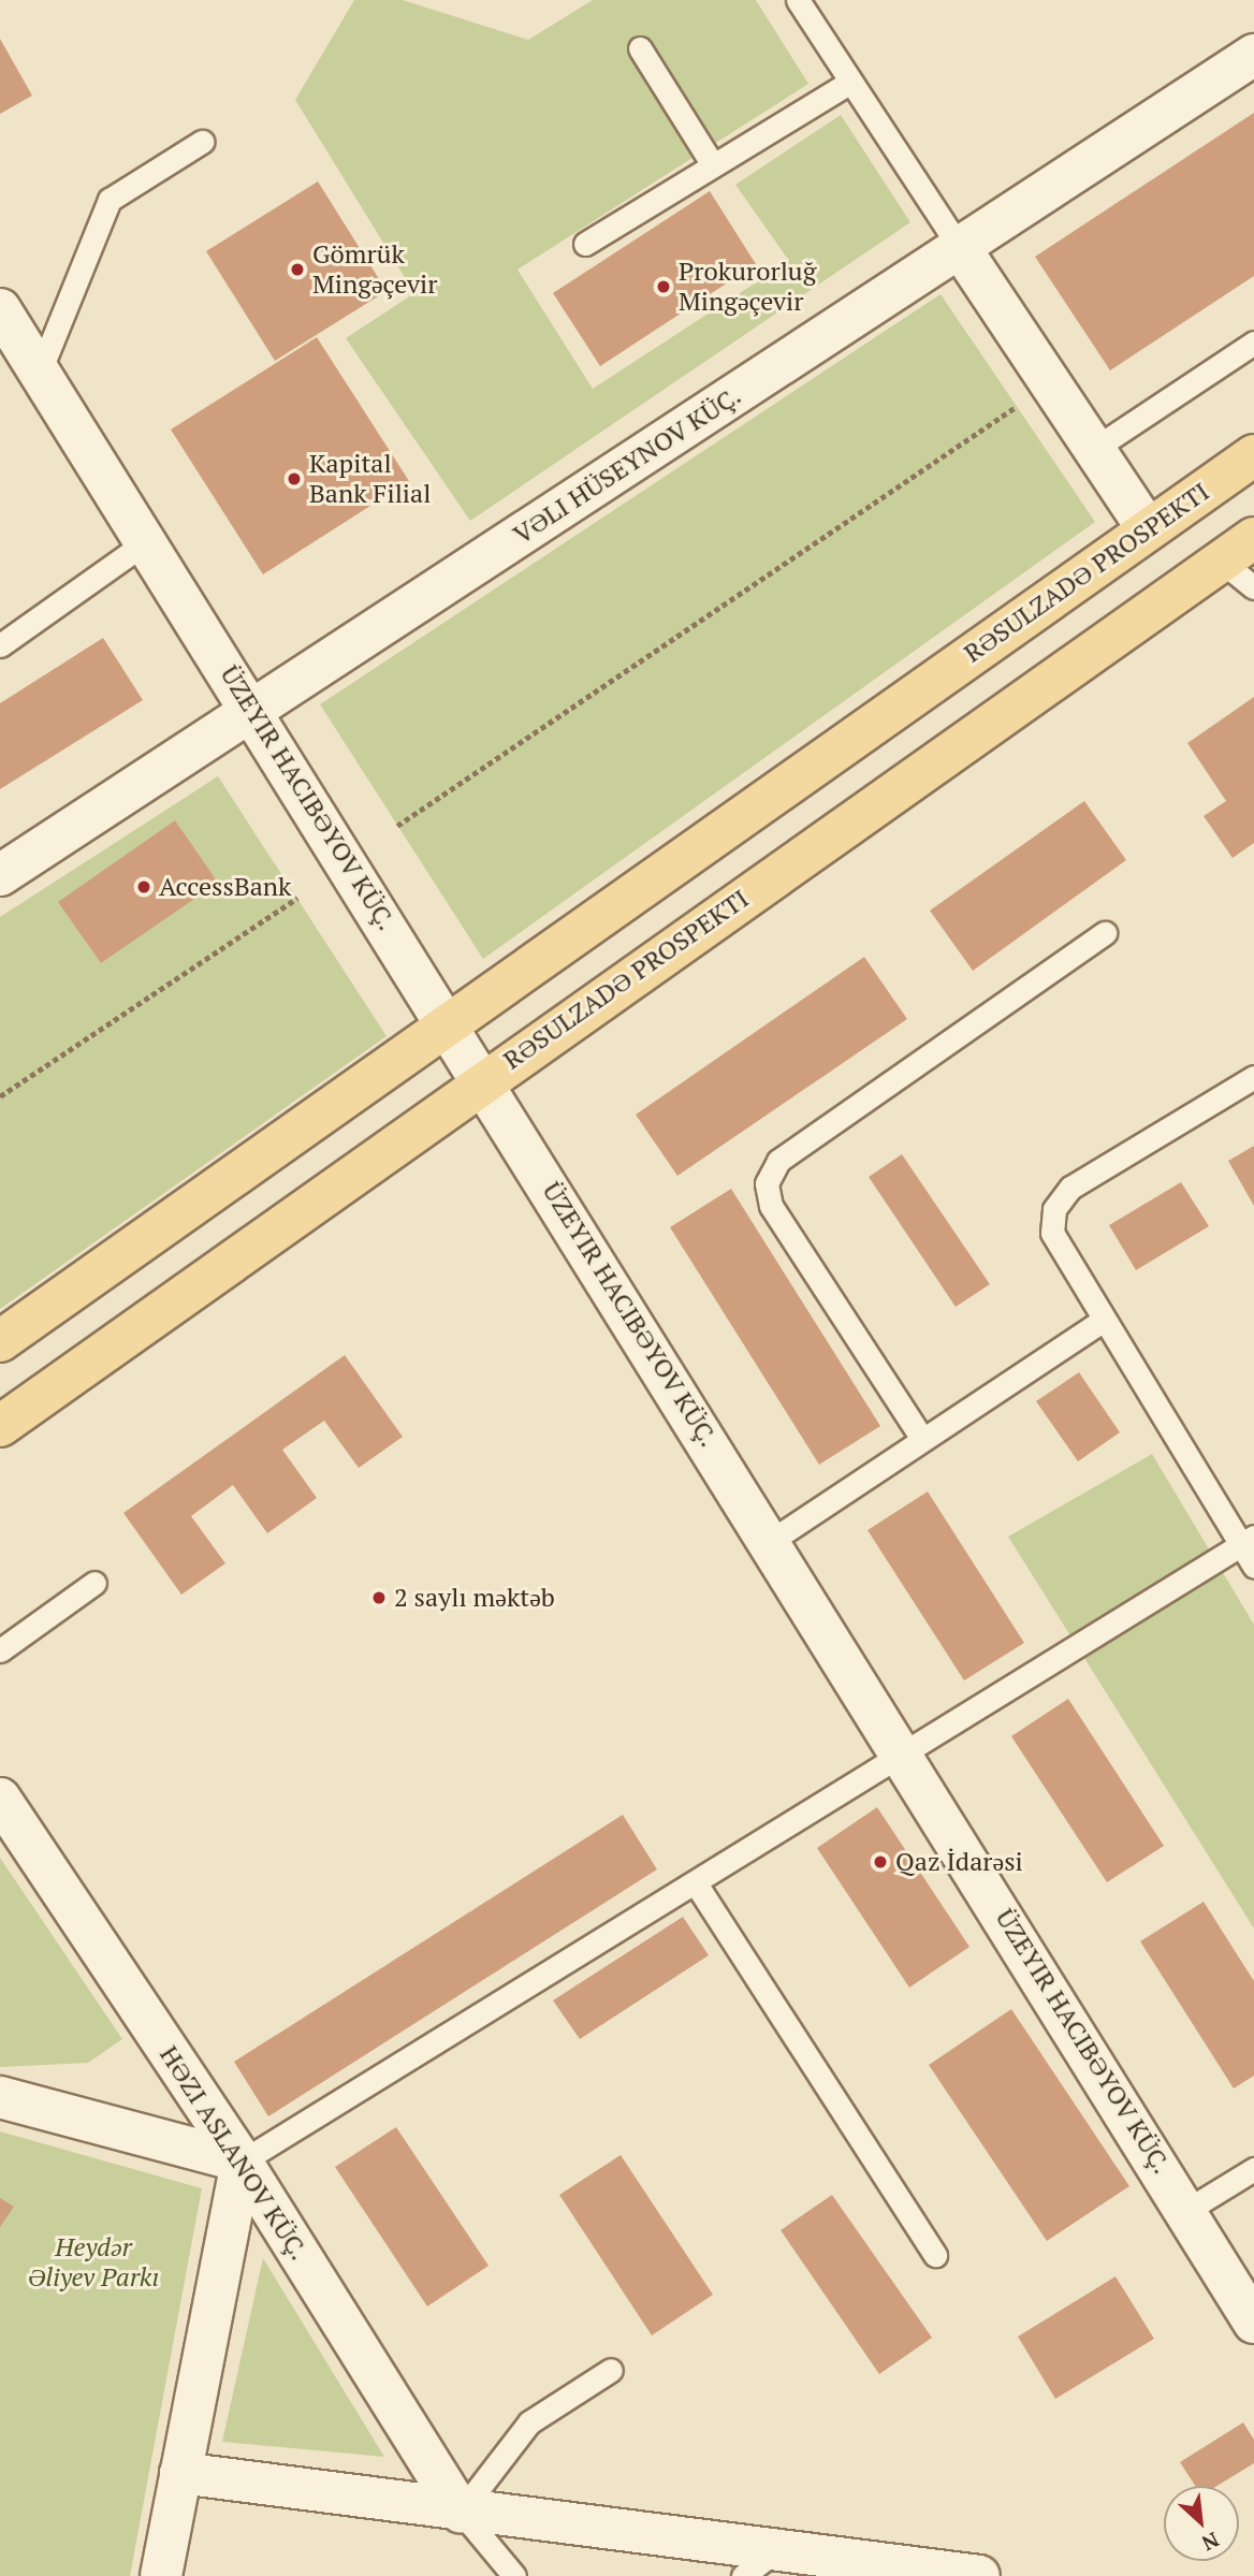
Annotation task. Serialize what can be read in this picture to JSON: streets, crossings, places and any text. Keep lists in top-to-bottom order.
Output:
{
  "streets": {
    "main road": ["RƏSULZADƏ PROSPEKTI"],
    "street": ["VƏLI HÜSEYNOV KÜÇ.", "HƏZI ASLANOV KÜÇ."]
  },
  "parks": ["Heydər Əliyev Parkı"],
  "places": [
    "Gömrük Mingəçevir",
    "Prokurorluğ Mingəçevir",
    "Kapital Bank Filial",
    "AccessBank",
    "2 saylı məktəb",
    "Qaz İdarəsi"
  ],
  "north": "bottom right"
}
